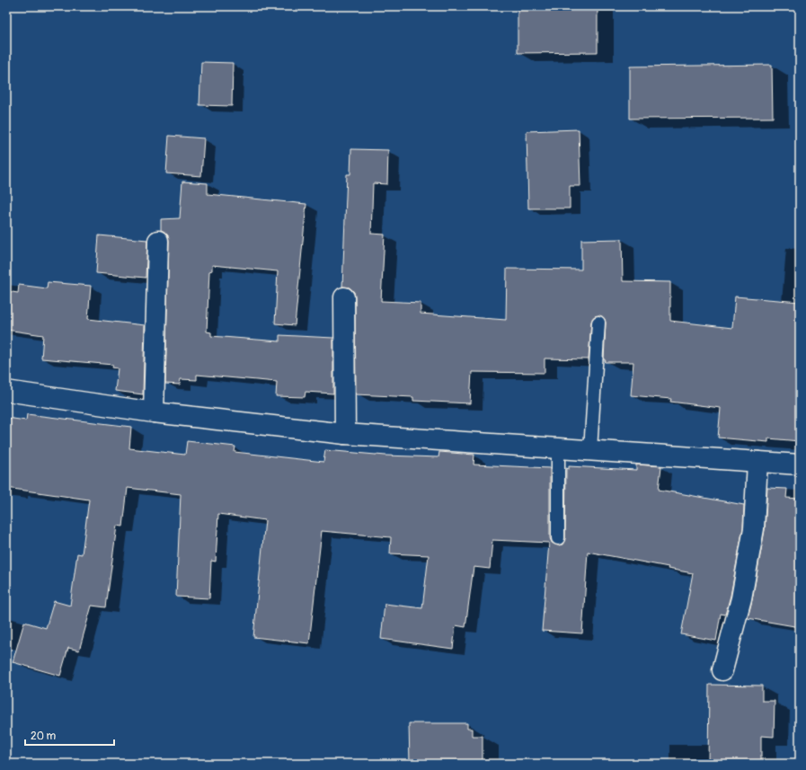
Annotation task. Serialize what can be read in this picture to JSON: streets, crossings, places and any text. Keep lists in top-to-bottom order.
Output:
{
  "scale_bar": "20 m"
}
